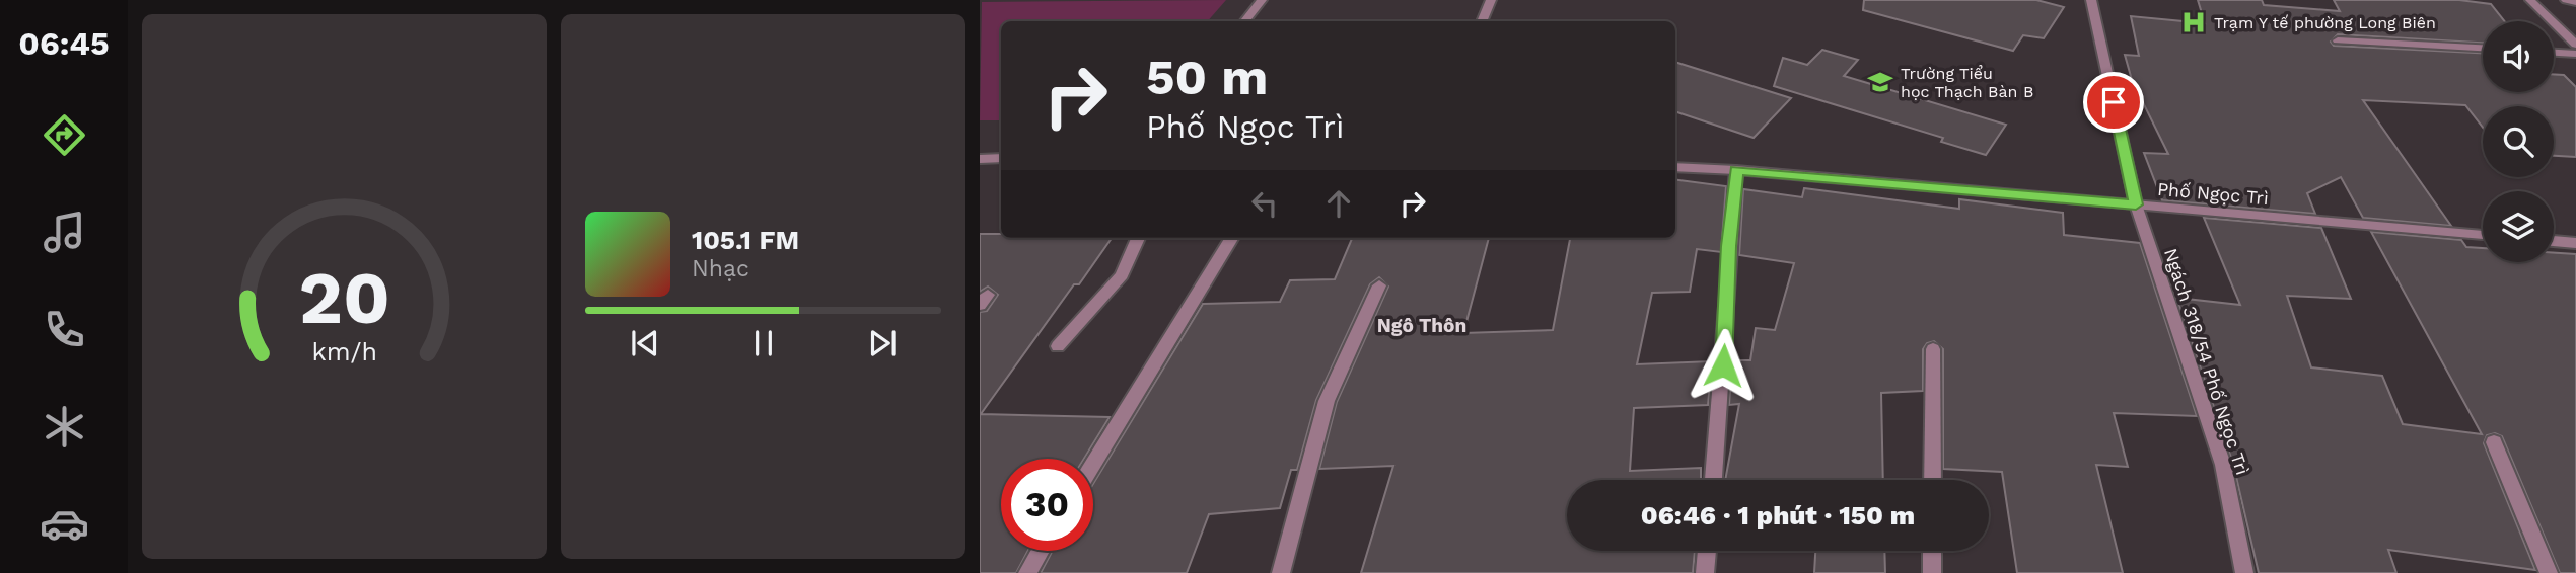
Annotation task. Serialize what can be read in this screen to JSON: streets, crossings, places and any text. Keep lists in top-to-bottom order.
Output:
{
  "streets": {
    "street": ["Phố Ngọc Trì", "Ngách 318/54 Phố Ngọc Trì"]
  },
  "crossings": [
    ["Phố Ngọc Trì", "Ngách 318/54 Phố Ngọc Trì"]
  ],
  "districts": ["Ngô Thôn"],
  "places": {
    "hospital": ["Trạm Y tế phường Long Biên"],
    "school or university": ["Trường Tiểu học Thạch Bàn B"]
  },
  "page": {
    "tabs": "06:45",
    "turn": ["50 m", "Phố Ngọc Trì"],
    "song": ["105.1 FM", "Nhạc"],
    "limit": "30",
    "trip": "06:46 · 1 phút · 150 m",
    "gauge": ["20", "km/h"]
  }
}
